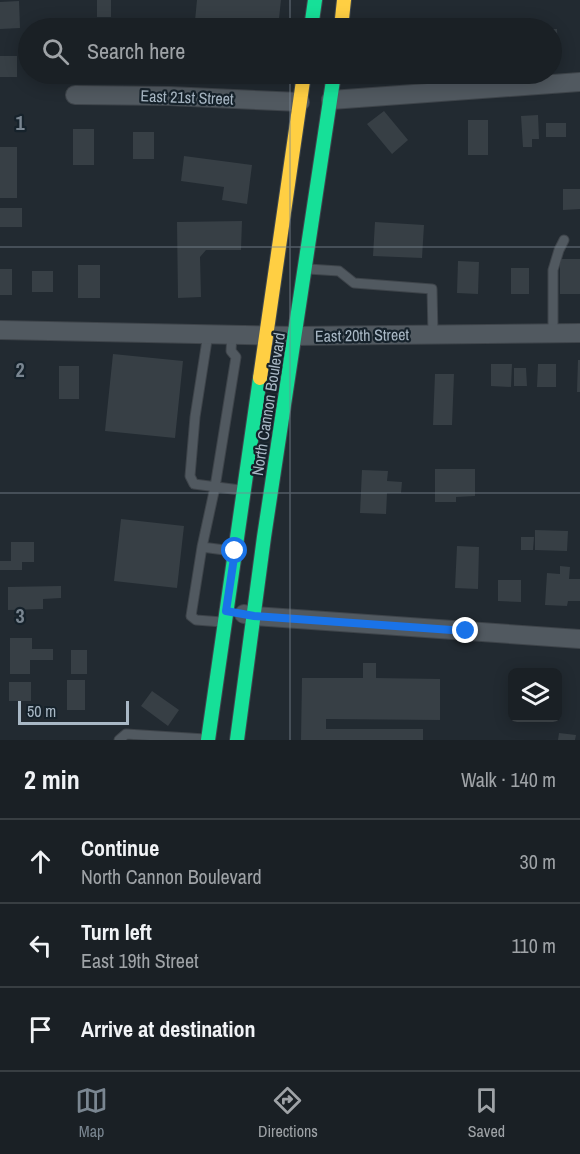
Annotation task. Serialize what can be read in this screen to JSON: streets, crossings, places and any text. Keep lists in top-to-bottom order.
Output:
{
  "streets": {
    "main road": ["North Cannon Boulevard"],
    "street": ["East 21st Street", "East 20th Street"]
  },
  "crossings": [
    ["East 21st Street", "North Cannon Boulevard"],
    ["East 20th Street", "North Cannon Boulevard"]
  ],
  "scale_bar": "50 m",
  "page": {
    "search": "Search here",
    "scale": "50 m",
    "heading": ["2 min", "Walk · 140 m"],
    "list": [
      ["Continue", "North Cannon Boulevard", "30 m"],
      ["Turn left", "East 19th Street", "110 m"],
      "Arrive at destination"
    ],
    "nav": ["Map", "Directions", "Saved"]
  },
  "grid": {
    "rows": ["1", "2", "3"]
  }
}
